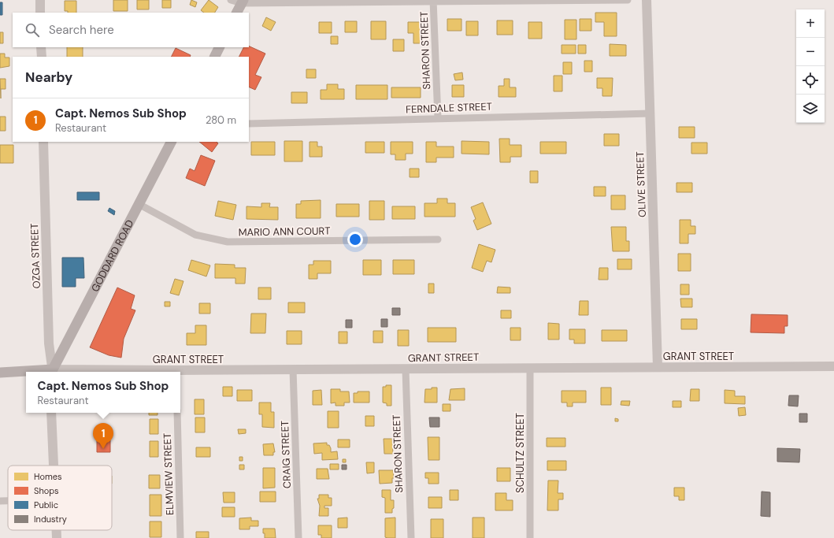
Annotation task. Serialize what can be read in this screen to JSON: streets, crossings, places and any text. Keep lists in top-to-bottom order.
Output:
{
  "streets": {
    "main road": ["GODDARD ROAD"],
    "street": [
      "SHARON STREET",
      "FERNDALE STREET",
      "OLIVE STREET",
      "MARIO ANN COURT",
      "OZGA STREET",
      "GRANT STREET",
      "SCHULTZ STREET",
      "CRAIG STREET",
      "ELMVIEW STREET"
    ]
  },
  "crossings": [
    ["SHARON STREET", "FERNDALE STREET"],
    ["SHARON STREET", "GRANT STREET"],
    ["FERNDALE STREET", "OLIVE STREET"],
    ["OLIVE STREET", "GRANT STREET"],
    ["MARIO ANN COURT", "GODDARD ROAD"],
    ["GODDARD ROAD", "OZGA STREET"],
    ["GRANT STREET", "SCHULTZ STREET"],
    ["GRANT STREET", "CRAIG STREET"]
  ],
  "legend": [
    "Homes",
    "Shops",
    "Public",
    "Industry"
  ],
  "page": {
    "map_buttons": ["+", "−"],
    "search": "Search here",
    "heading": "Nearby",
    "list": [
      {
        "mark": "1",
        "name": "Capt. Nemos Sub Shop",
        "note": "Restaurant",
        "value": "280 m"
      }
    ],
    "popup": ["Capt. Nemos Sub Shop", "Restaurant"],
    "pins": "1"
  }
}
